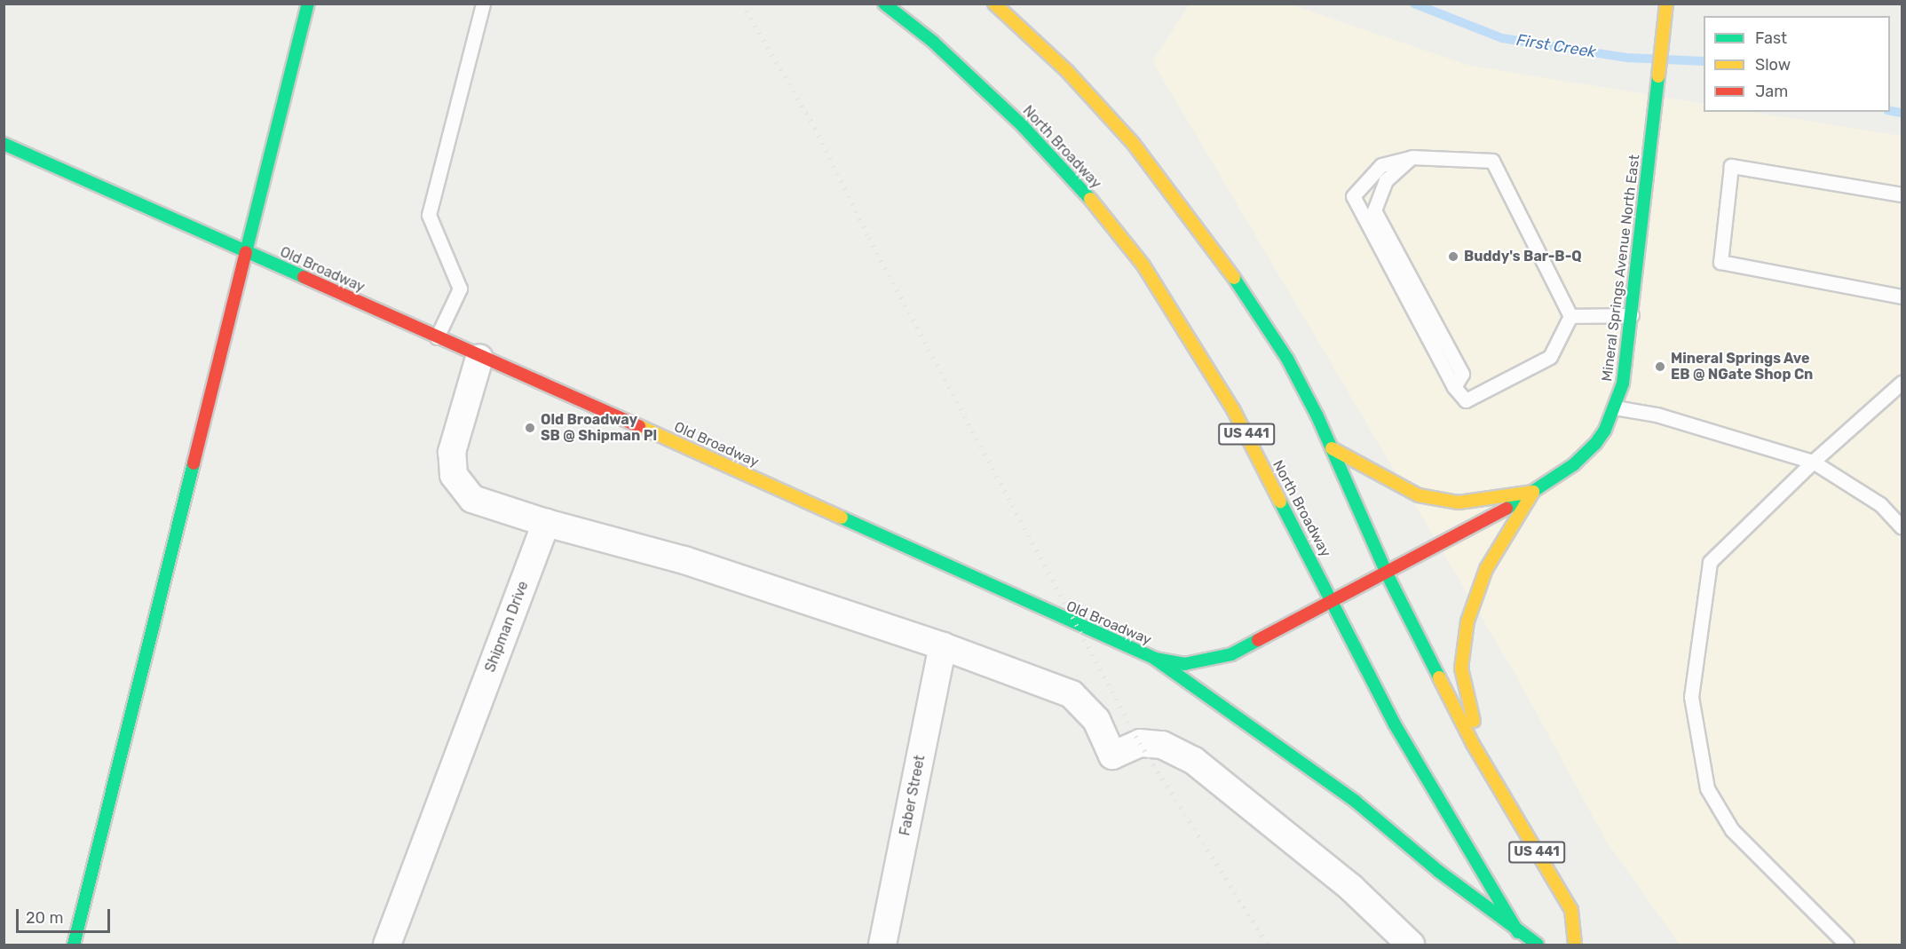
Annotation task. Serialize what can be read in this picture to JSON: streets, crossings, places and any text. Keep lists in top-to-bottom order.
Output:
{
  "streets": {
    "main road": [
      "North Broadway",
      "Mineral Springs Avenue North East",
      "Old Broadway",
      "US 441"
    ],
    "street": ["Shipman Drive", "Faber Street"]
  },
  "crossings": [
    ["North Broadway", "Old Broadway"],
    ["Mineral Springs Avenue North East", "Old Broadway"],
    ["Mineral Springs Avenue North East", "US 441"],
    ["Old Broadway", "US 441"]
  ],
  "water": ["First Creek"],
  "places": ["Buddy's Bar-B-Q", "Mineral Springs Ave EB @ NGate Shop Cn", "Old Broadway SB @ Shipman Pl"],
  "legend": ["Fast", "Slow", "Jam"],
  "scale_bar": "20 m"
}
